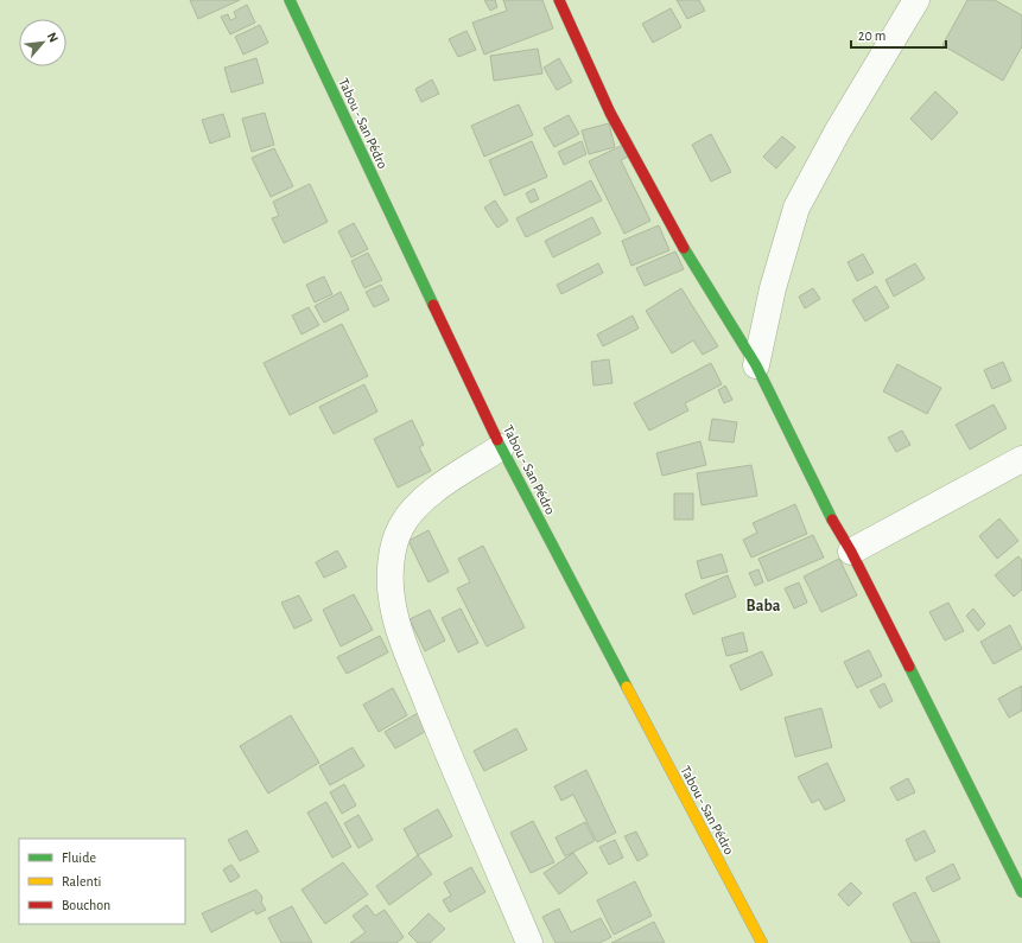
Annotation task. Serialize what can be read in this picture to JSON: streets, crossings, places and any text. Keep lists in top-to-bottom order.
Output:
{
  "streets": {
    "main road": ["Tabou - San Pédro"]
  },
  "districts": ["Baba"],
  "legend": ["Fluide", "Ralenti", "Bouchon"],
  "scale_bar": "20 m",
  "north": "top right"
}
